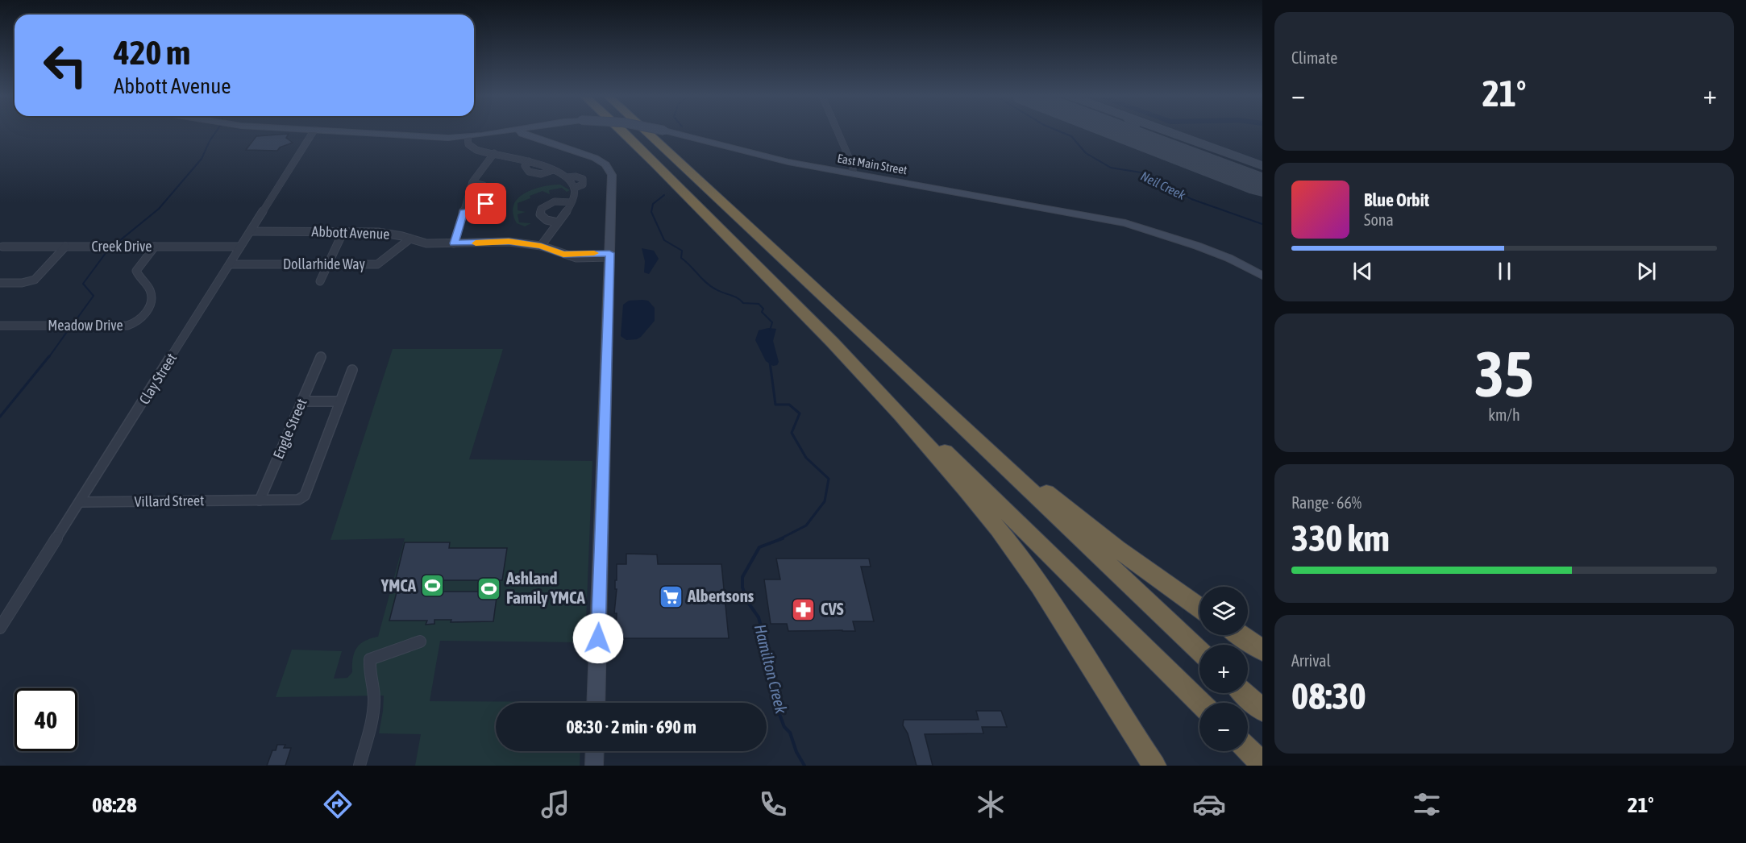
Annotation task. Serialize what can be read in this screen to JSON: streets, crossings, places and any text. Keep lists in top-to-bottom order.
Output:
{
  "streets": {
    "street": [
      "East Main Street",
      "Abbott Avenue",
      "Creek Drive",
      "Dollarhide Way",
      "Meadow Drive",
      "Clay Street",
      "Engle Street",
      "Villard Street"
    ]
  },
  "crossings": [
    ["Abbott Avenue", "Dollarhide Way"],
    ["Abbott Avenue", "Clay Street"],
    ["Creek Drive", "Meadow Drive"],
    ["Creek Drive", "Clay Street"],
    ["Dollarhide Way", "Clay Street"],
    ["Clay Street", "Villard Street"],
    ["Engle Street", "Villard Street"]
  ],
  "water": ["Neil Creek", "Hamilton Creek"],
  "places": {
    "sports": ["YMCA", "Ashland Family YMCA"],
    "supermarket": ["Albertsons"],
    "pharmacy": ["CVS"]
  },
  "page": {
    "tile": [
      "Climate",
      ["35", "km/h"],
      ["Range · 66%", "330 km"],
      ["Arrival", "08:30"]
    ],
    "turn": ["420 m", "Abbott Avenue"],
    "heat": ["−", "21°", "+"],
    "song": ["Blue Orbit", "Sona"],
    "map_buttons": ["+", "−"],
    "limit": "40",
    "trip": "08:30 · 2 min · 690 m",
    "tabs": ["08:28", "21°"]
  }
}
